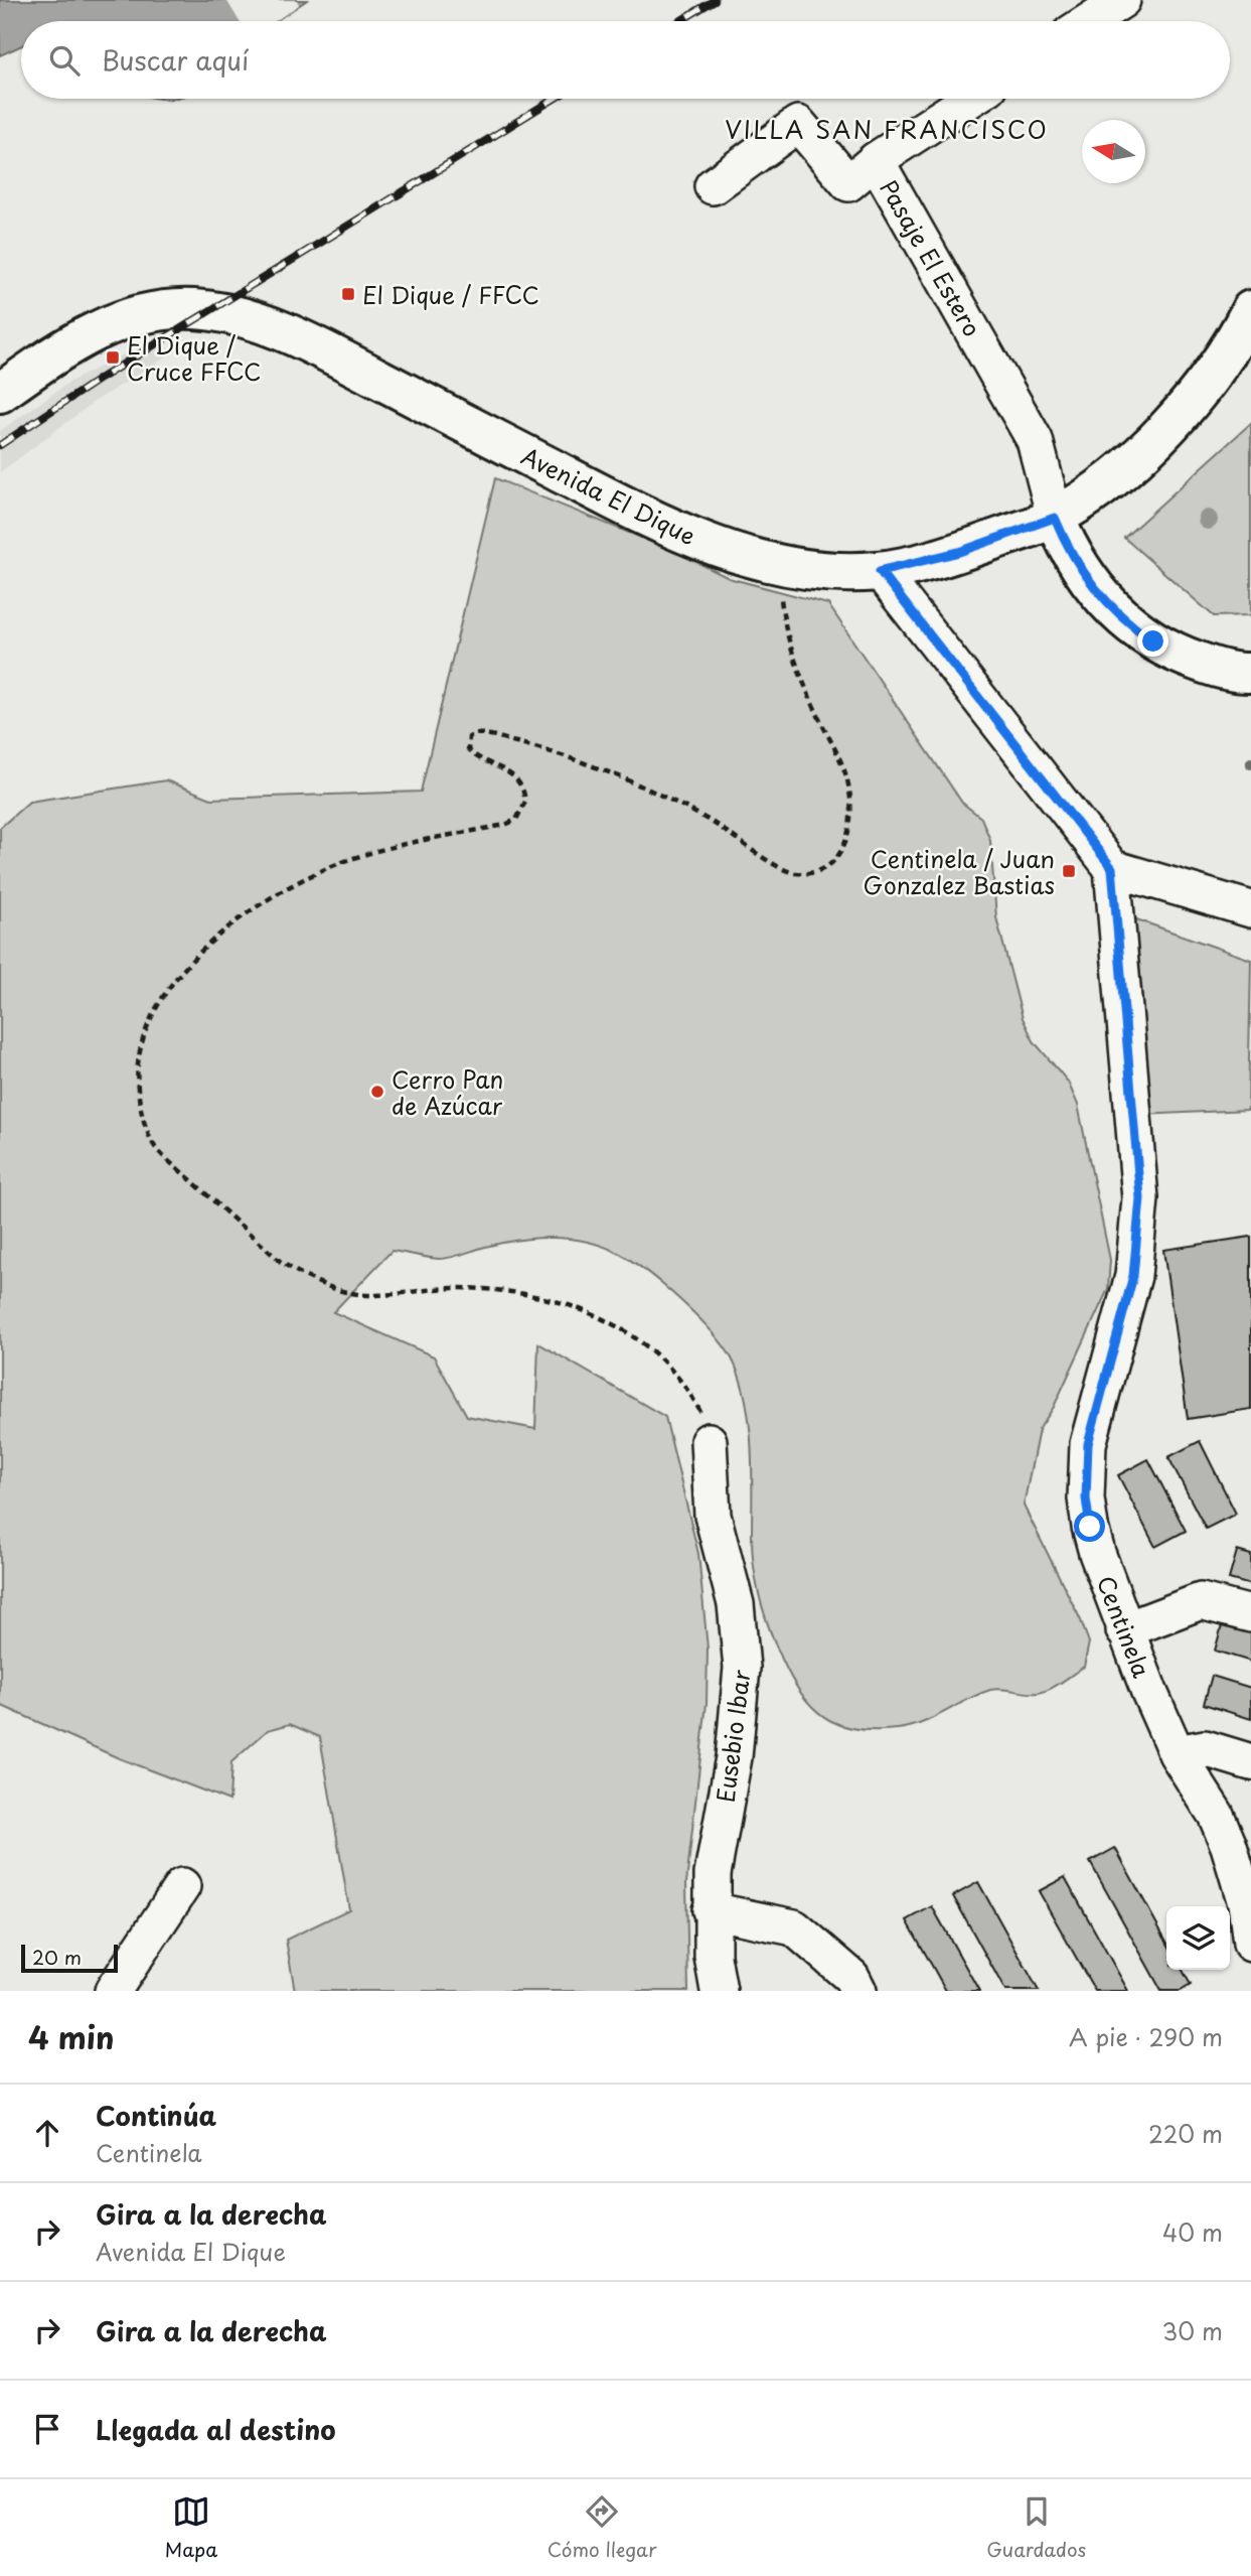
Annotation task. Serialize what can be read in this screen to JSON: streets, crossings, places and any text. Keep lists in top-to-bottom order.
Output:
{
  "streets": {
    "main road": ["Avenida El Dique"],
    "street": ["Pasaje El Estero", "Centinela", "Eusebio Ibar"]
  },
  "crossings": [
    ["Pasaje El Estero", "Avenida El Dique"]
  ],
  "districts": ["VILLA SAN FRANCISCO"],
  "places": {
    "transit": ["El Dique / FFCC", "El Dique / Cruce FFCC", "Centinela / Juan Gonzalez Bastias"],
    "other": ["Cerro Pan de Azúcar"]
  },
  "scale_bar": "20 m",
  "north": "left",
  "page": {
    "search": "Buscar aquí",
    "scale": "20 m",
    "heading": ["4 min", "A pie · 290 m"],
    "list": [
      ["Continúa", "Centinela", "220 m"],
      ["Gira a la derecha", "Avenida El Dique", "40 m"],
      ["Gira a la derecha", "30 m"],
      "Llegada al destino"
    ],
    "nav": ["Mapa", "Cómo llegar", "Guardados"]
  }
}
